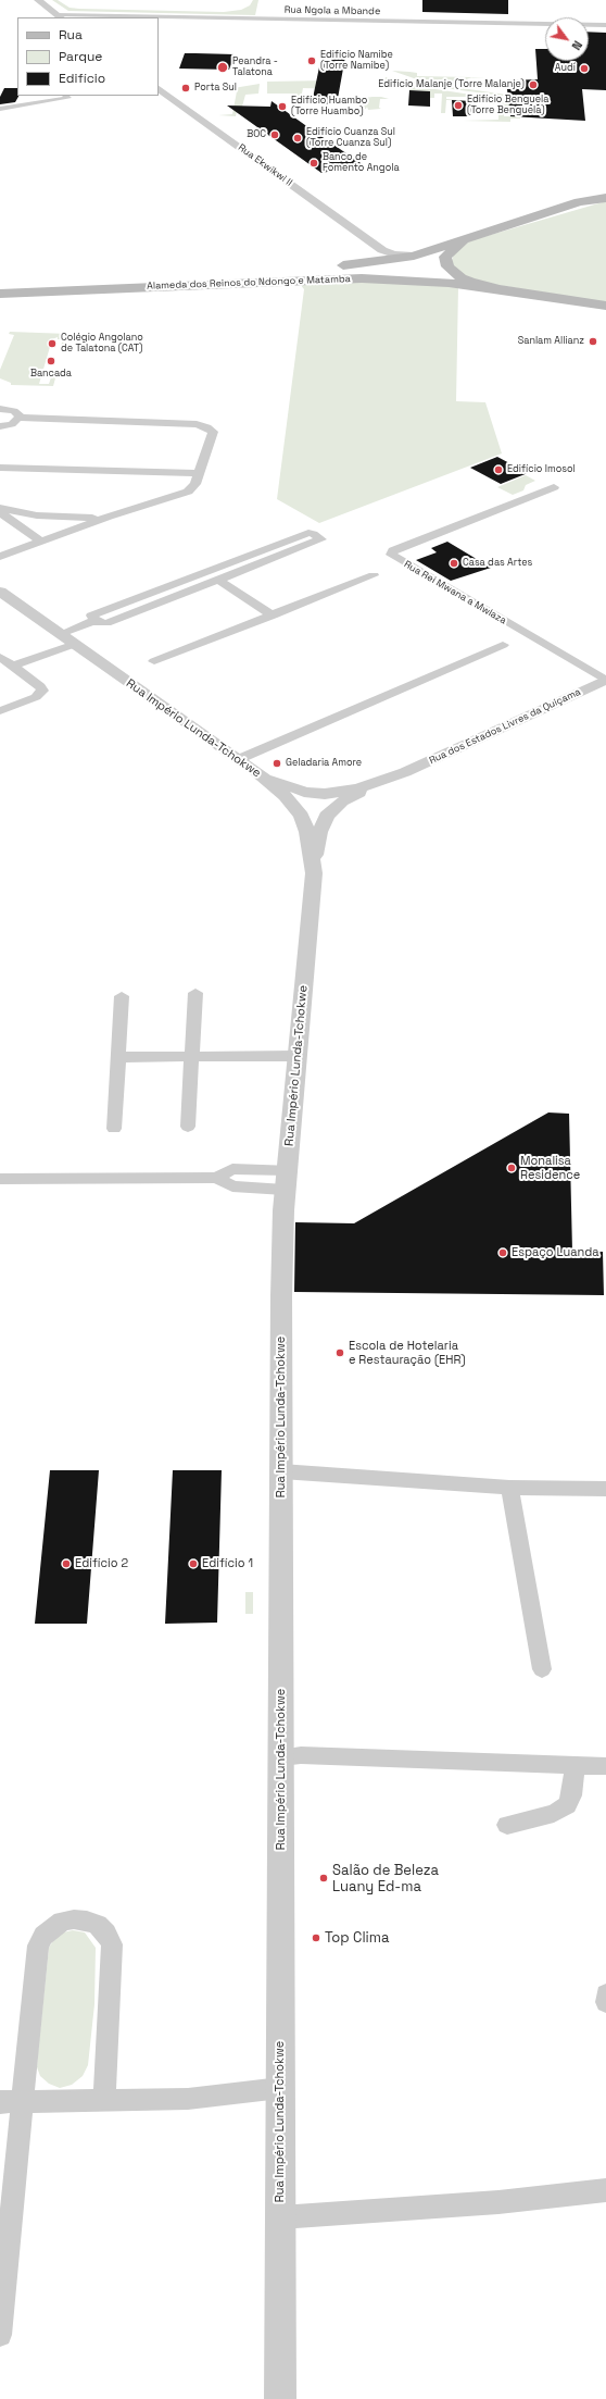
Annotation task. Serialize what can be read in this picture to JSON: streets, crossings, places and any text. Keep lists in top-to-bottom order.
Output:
{
  "streets": {
    "main road": ["Alameda dos Reinos do Ndongo e Matamba"],
    "street": [
      "Rua Ngola a Mbande",
      "Rua Ekwikwi II",
      "Rua Rei Mwana a Mwlaza",
      "Rua dos Estados Livres da Quiçama",
      "Rua Império Lunda-Tchokwe"
    ]
  },
  "crossings": [
    ["Rua Ekwikwi II", "Alameda dos Reinos do Ndongo e Matamba"],
    ["Rua Rei Mwana a Mwlaza", "Rua dos Estados Livres da Quiçama"],
    ["Rua dos Estados Livres da Quiçama", "Rua Império Lunda-Tchokwe"]
  ],
  "places": [
    "Edifício Namibe (Torre Namibe)",
    "Peandra - Talatona",
    "Audi",
    "Edifício Malanje (Torre Malanje)",
    "Porta Sul",
    "Edifício Benguela (Torre Benguela)",
    "Edifício Huambo (Torre Huambo)",
    "BOC",
    "Edifício Cuanza Sul (Torre Cuanza Sul)",
    "Banco de Fomento Angola",
    "Sanlam Allianz",
    "Colégio Angolano de Talatona (CAT)",
    "Bancada",
    "Edifício Imosol",
    "Casa das Artes",
    "Geladaria Amore",
    "Monalisa Residence",
    "Espaço Luanda",
    "Escola de Hotelaria e Restauração (EHR)",
    "Edifício 2",
    "Edifício 1",
    "Salão de Beleza Luany Ed-ma",
    "Top Clima"
  ],
  "legend": ["Rua", "Parque", "Edifício"],
  "north": "bottom right"
}
